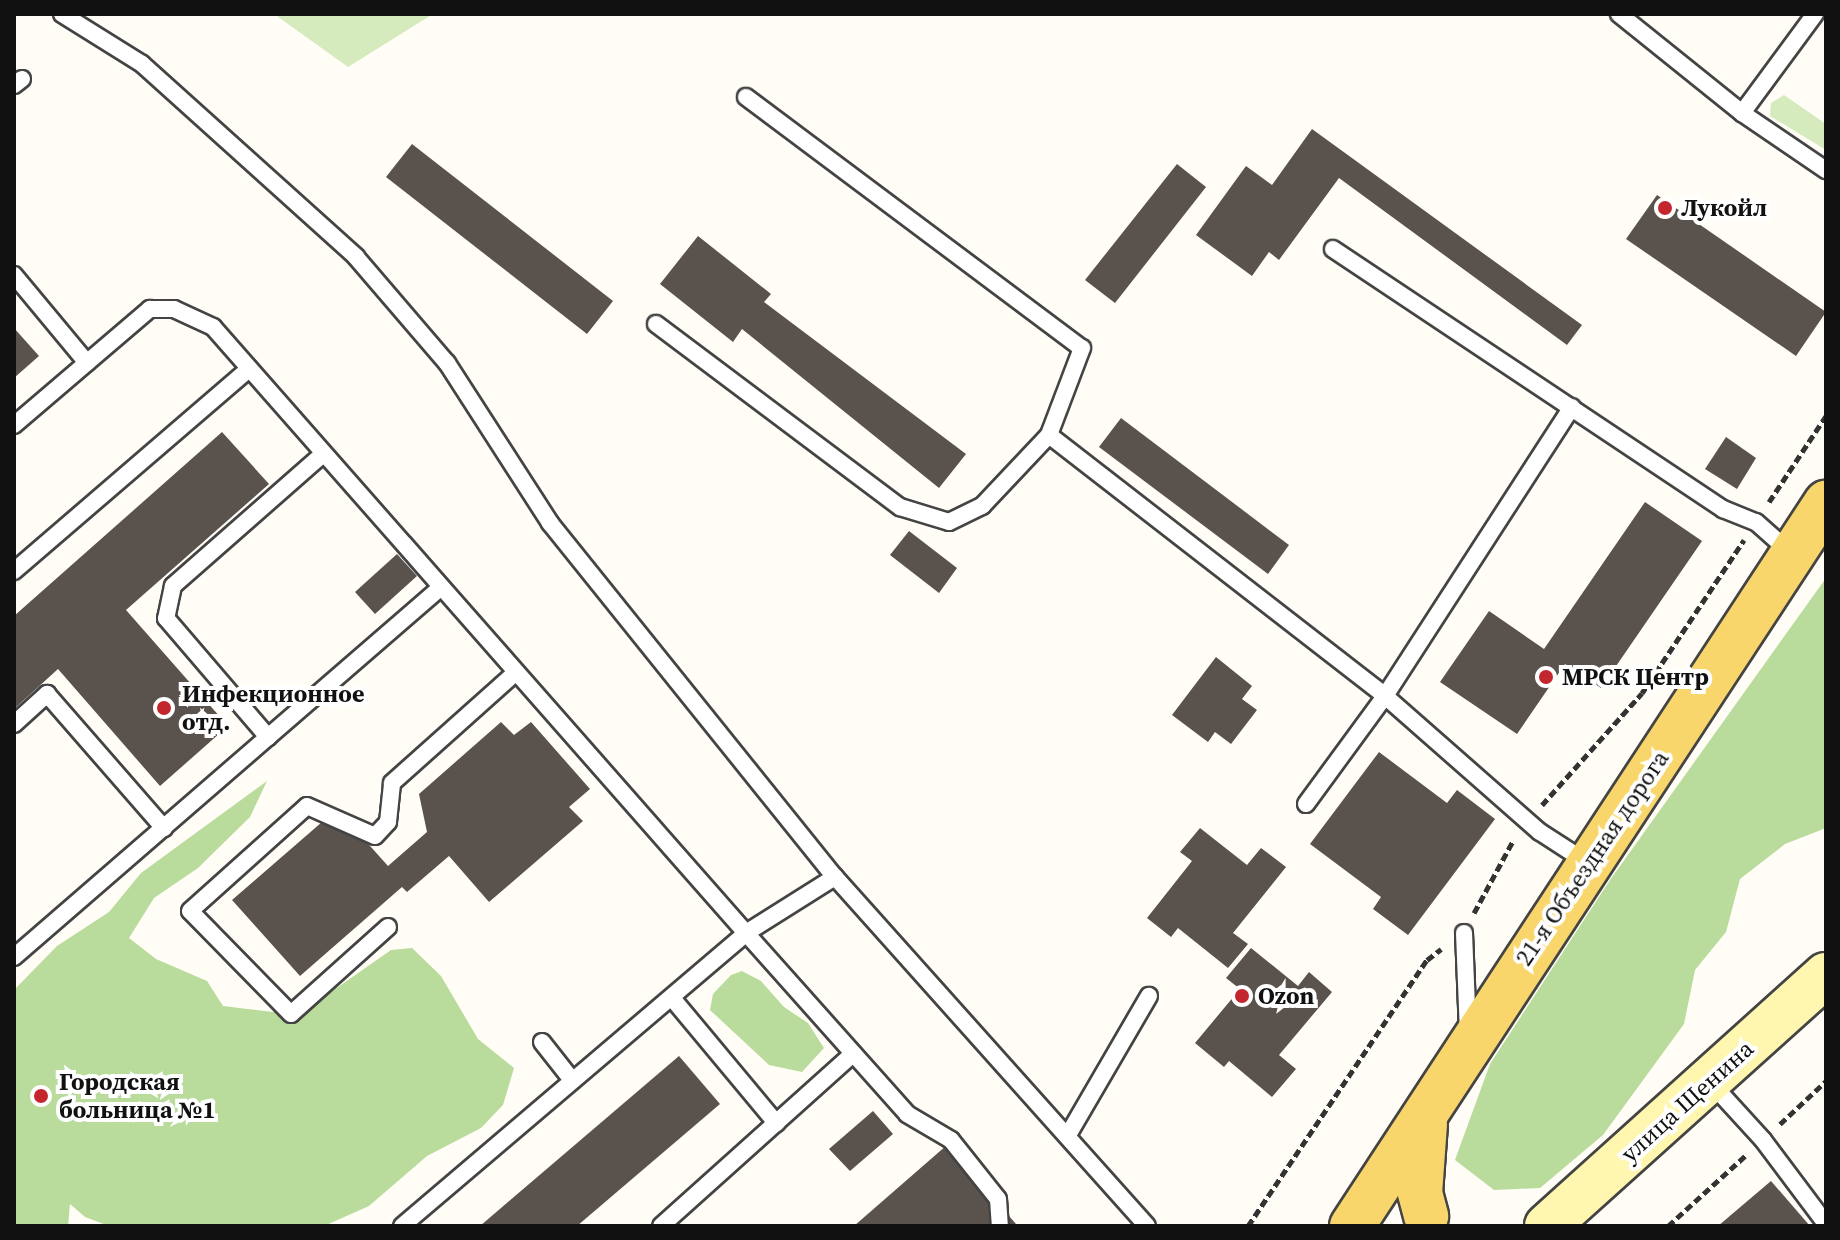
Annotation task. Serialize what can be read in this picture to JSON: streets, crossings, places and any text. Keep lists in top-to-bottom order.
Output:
{
  "streets": {
    "main road": ["21-я Объездная дорога", "улица Щенина"]
  },
  "places": [
    "Лукойл",
    "МРСК Центр",
    "Инфекционное отд.",
    "Ozon",
    "Городская больница №1"
  ]
}
